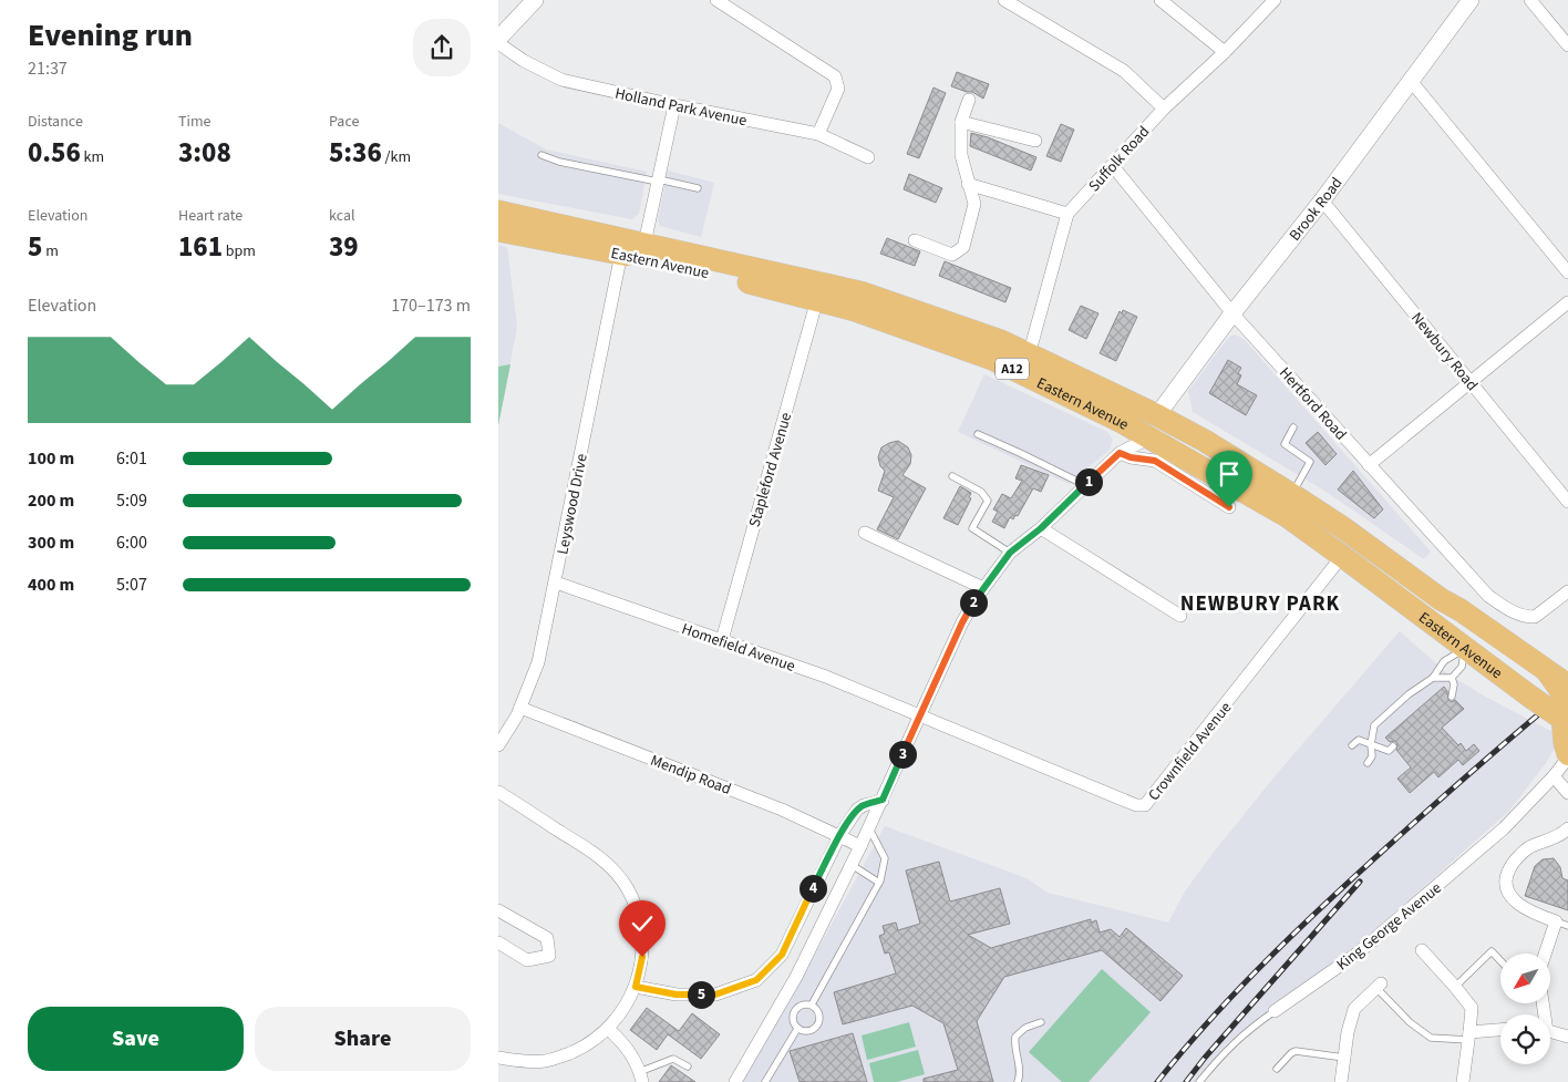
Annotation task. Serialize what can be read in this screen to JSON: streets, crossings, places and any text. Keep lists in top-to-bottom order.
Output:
{
  "streets": {
    "highway": ["Eastern Avenue", "A12"],
    "street": [
      "Holland Park Avenue",
      "Suffolk Road",
      "Brook Road",
      "Newbury Road",
      "Hertford Road",
      "Stapleford Avenue",
      "Leyswood Drive",
      "Homefield Avenue",
      "Crownfield Avenue",
      "Mendip Road",
      "King George Avenue"
    ]
  },
  "crossings": [
    ["Suffolk Road", "Eastern Avenue"],
    ["Suffolk Road", "Hertford Road"],
    ["Brook Road", "Eastern Avenue"],
    ["Brook Road", "Newbury Road"],
    ["Brook Road", "Hertford Road"],
    ["Eastern Avenue", "Stapleford Avenue"],
    ["Eastern Avenue", "Leyswood Drive"],
    ["Eastern Avenue", "Crownfield Avenue"],
    ["Stapleford Avenue", "Homefield Avenue"],
    ["Leyswood Drive", "Homefield Avenue"],
    ["Leyswood Drive", "Mendip Road"],
    ["Homefield Avenue", "Crownfield Avenue"]
  ],
  "districts": ["NEWBURY PARK"],
  "north": "bottom left",
  "page": {
    "heading": ["Evening run", "21:37"],
    "stats": [
      ["Distance", "0.56 km"],
      ["Time", "3:08"],
      ["Pace", "5:36 /km"],
      ["Elevation", "5 m"],
      ["Heart rate", "161 bpm"],
      ["kcal", "39"]
    ],
    "chart": ["Elevation", "170–173 m"],
    "list": [
      {
        "name": "100 m",
        "note": "6:01"
      },
      {
        "name": "200 m",
        "note": "5:09"
      },
      {
        "name": "300 m",
        "note": "6:00"
      },
      {
        "name": "400 m",
        "note": "5:07"
      }
    ],
    "pins": [
      "1",
      "2",
      "3",
      "4",
      "5"
    ],
    "buttons": ["Save", "Share"]
  }
}
